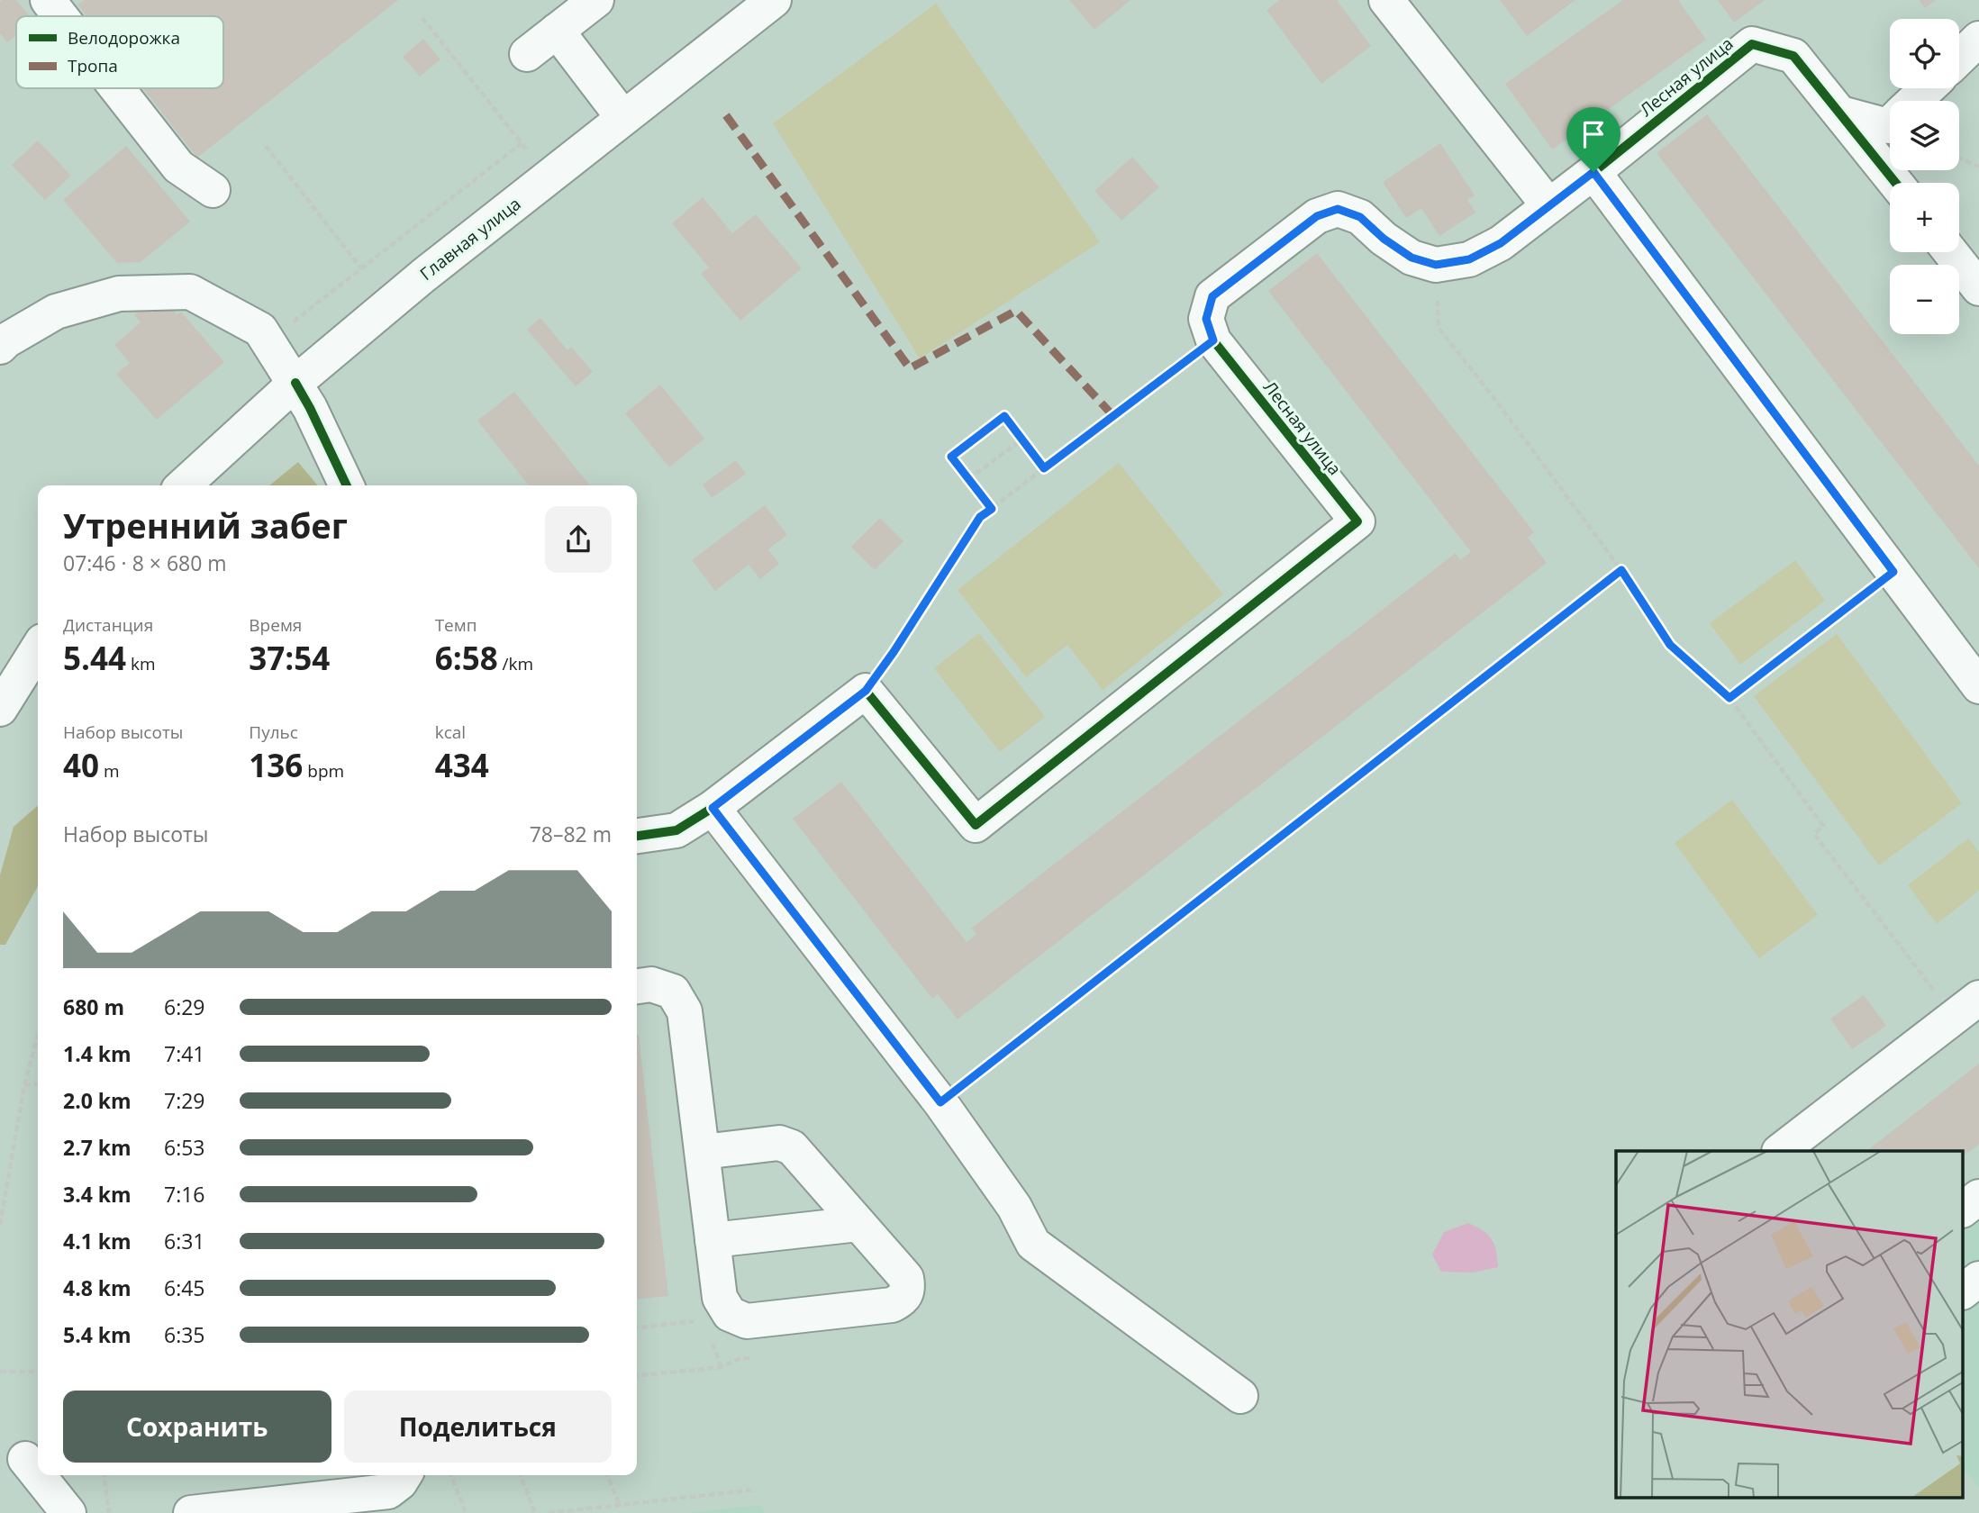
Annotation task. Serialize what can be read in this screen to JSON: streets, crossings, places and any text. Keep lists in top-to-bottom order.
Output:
{
  "streets": {
    "street": ["Лесная улица", "Главная улица"]
  },
  "legend": ["Велодорожка", "Тропа"],
  "page": {
    "map_buttons": ["+", "−"],
    "heading": ["Утренний забег", "07:46 · 8 × 680 m"],
    "stats": [
      ["Дистанция", "5.44 km"],
      ["Время", "37:54"],
      ["Темп", "6:58 /km"],
      ["Набор высоты", "40 m"],
      ["Пульс", "136 bpm"],
      ["kcal", "434"]
    ],
    "chart": ["Набор высоты", "78–82 m"],
    "list": [
      {
        "name": "680 m",
        "note": "6:29"
      },
      {
        "name": "1.4 km",
        "note": "7:41"
      },
      {
        "name": "2.0 km",
        "note": "7:29"
      },
      {
        "name": "2.7 km",
        "note": "6:53"
      },
      {
        "name": "3.4 km",
        "note": "7:16"
      },
      {
        "name": "4.1 km",
        "note": "6:31"
      },
      {
        "name": "4.8 km",
        "note": "6:45"
      },
      {
        "name": "5.4 km",
        "note": "6:35"
      }
    ],
    "buttons": ["Сохранить", "Поделиться"]
  }
}
